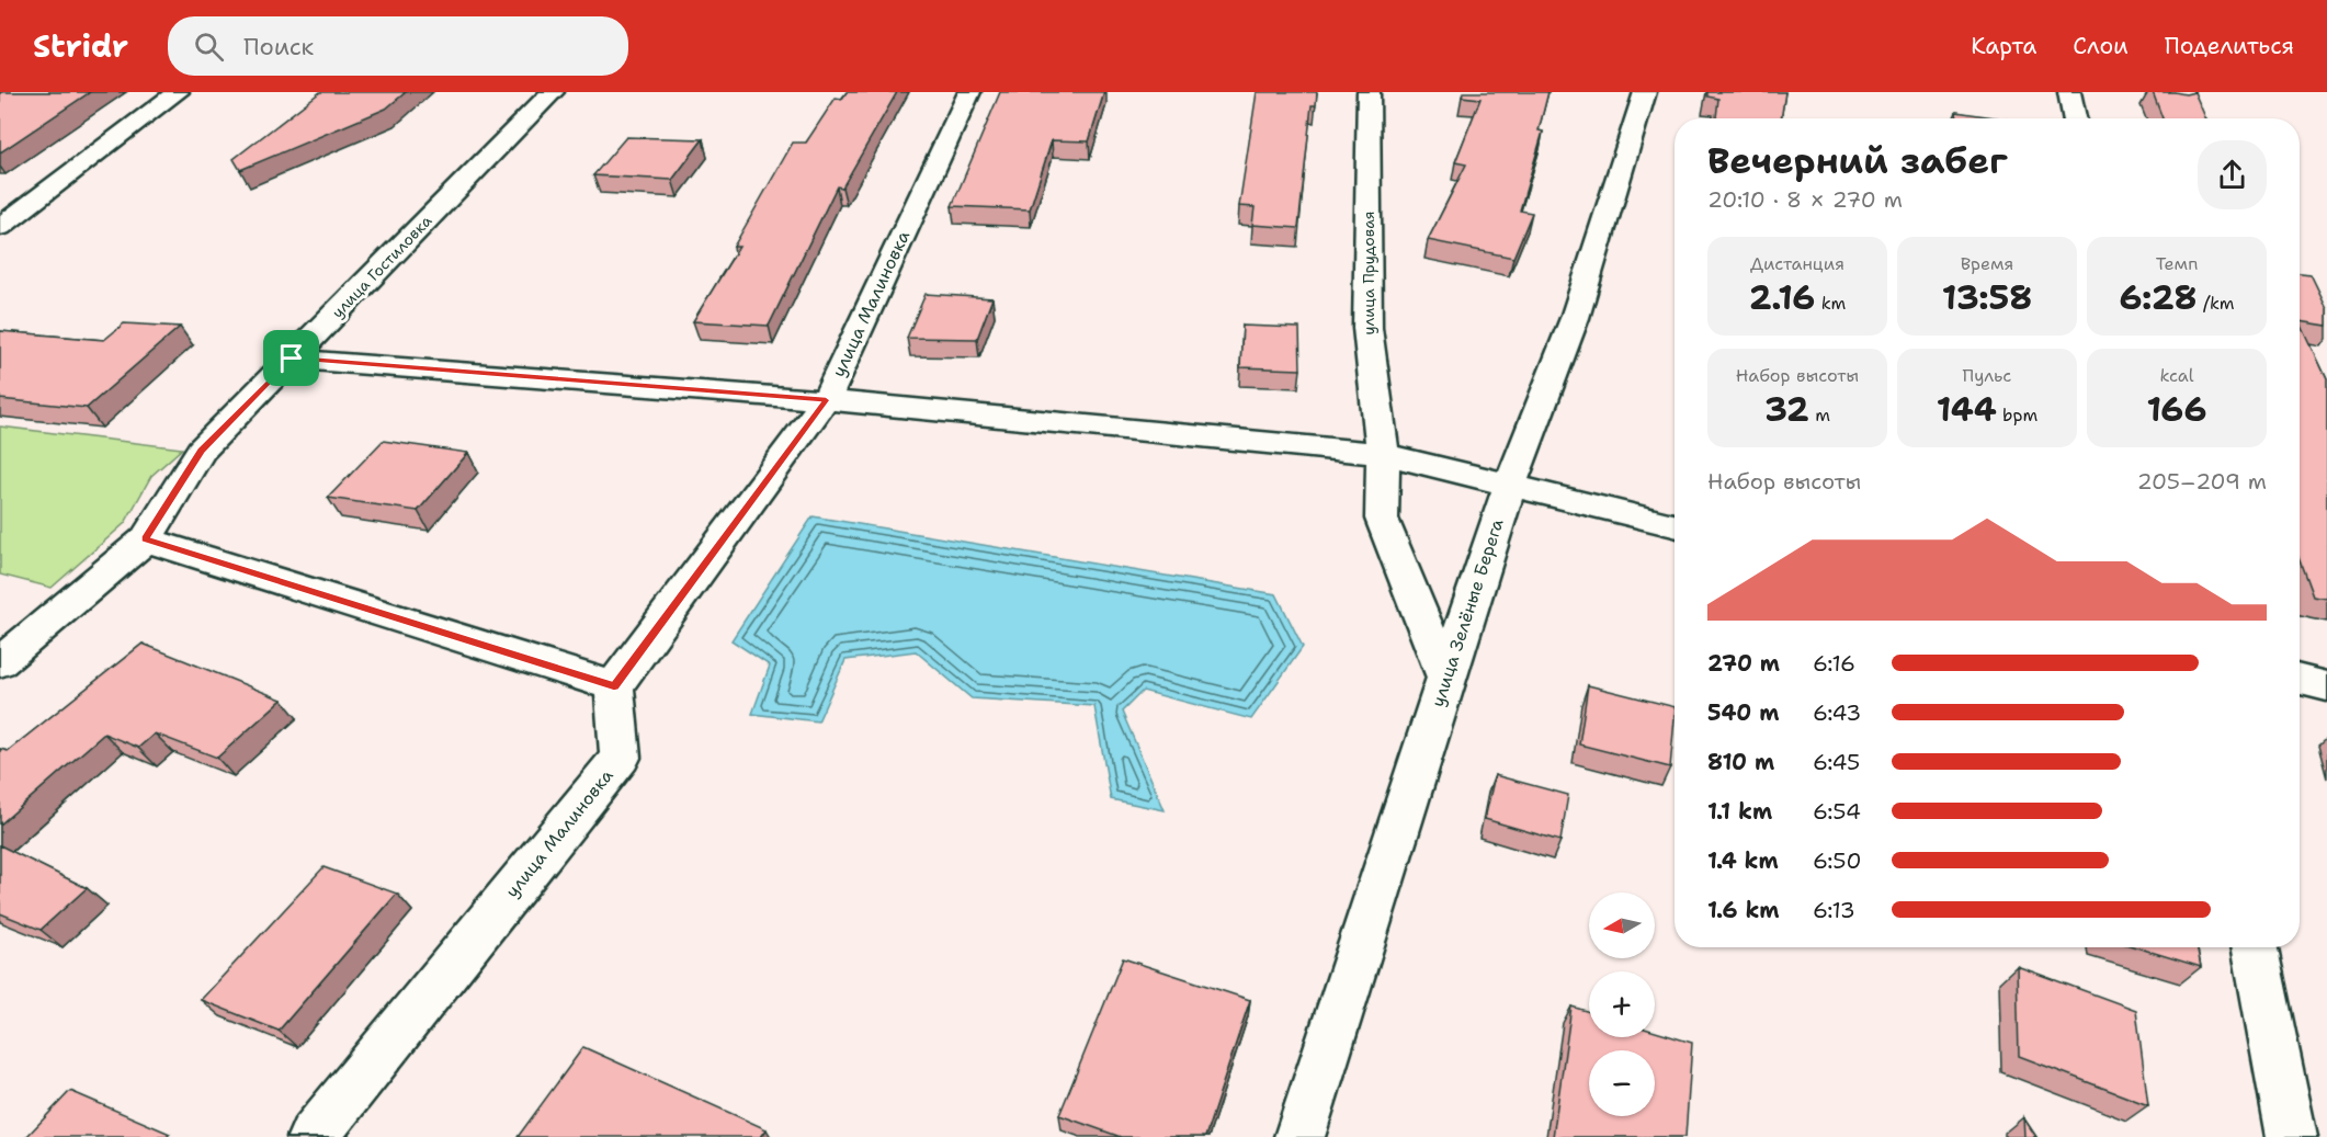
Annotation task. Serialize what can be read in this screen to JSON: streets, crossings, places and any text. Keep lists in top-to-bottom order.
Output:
{
  "streets": {
    "street": [
      "улица Гостиловка",
      "улица Прудовая",
      "улица Малиновка",
      "улица Зелёные Берега"
    ]
  },
  "crossings": [
    ["улица Прудовая", "улица Зелёные Берега"]
  ],
  "north": "left",
  "page": {
    "header": "Stridr",
    "search": "Поиск",
    "nav": ["Карта", "Слои", "Поделиться"],
    "heading": ["Вечерний забег", "20:10 · 8 × 270 m"],
    "stats": [
      ["Дистанция", "2.16 km"],
      ["Время", "13:58"],
      ["Темп", "6:28 /km"],
      ["Набор высоты", "32 m"],
      ["Пульс", "144 bpm"],
      ["kcal", "166"]
    ],
    "chart": ["Набор высоты", "205–209 m"],
    "list": [
      {
        "name": "270 m",
        "note": "6:16"
      },
      {
        "name": "540 m",
        "note": "6:43"
      },
      {
        "name": "810 m",
        "note": "6:45"
      },
      {
        "name": "1.1 km",
        "note": "6:54"
      },
      {
        "name": "1.4 km",
        "note": "6:50"
      },
      {
        "name": "1.6 km",
        "note": "6:13"
      }
    ],
    "map_buttons": ["+", "−"]
  }
}
